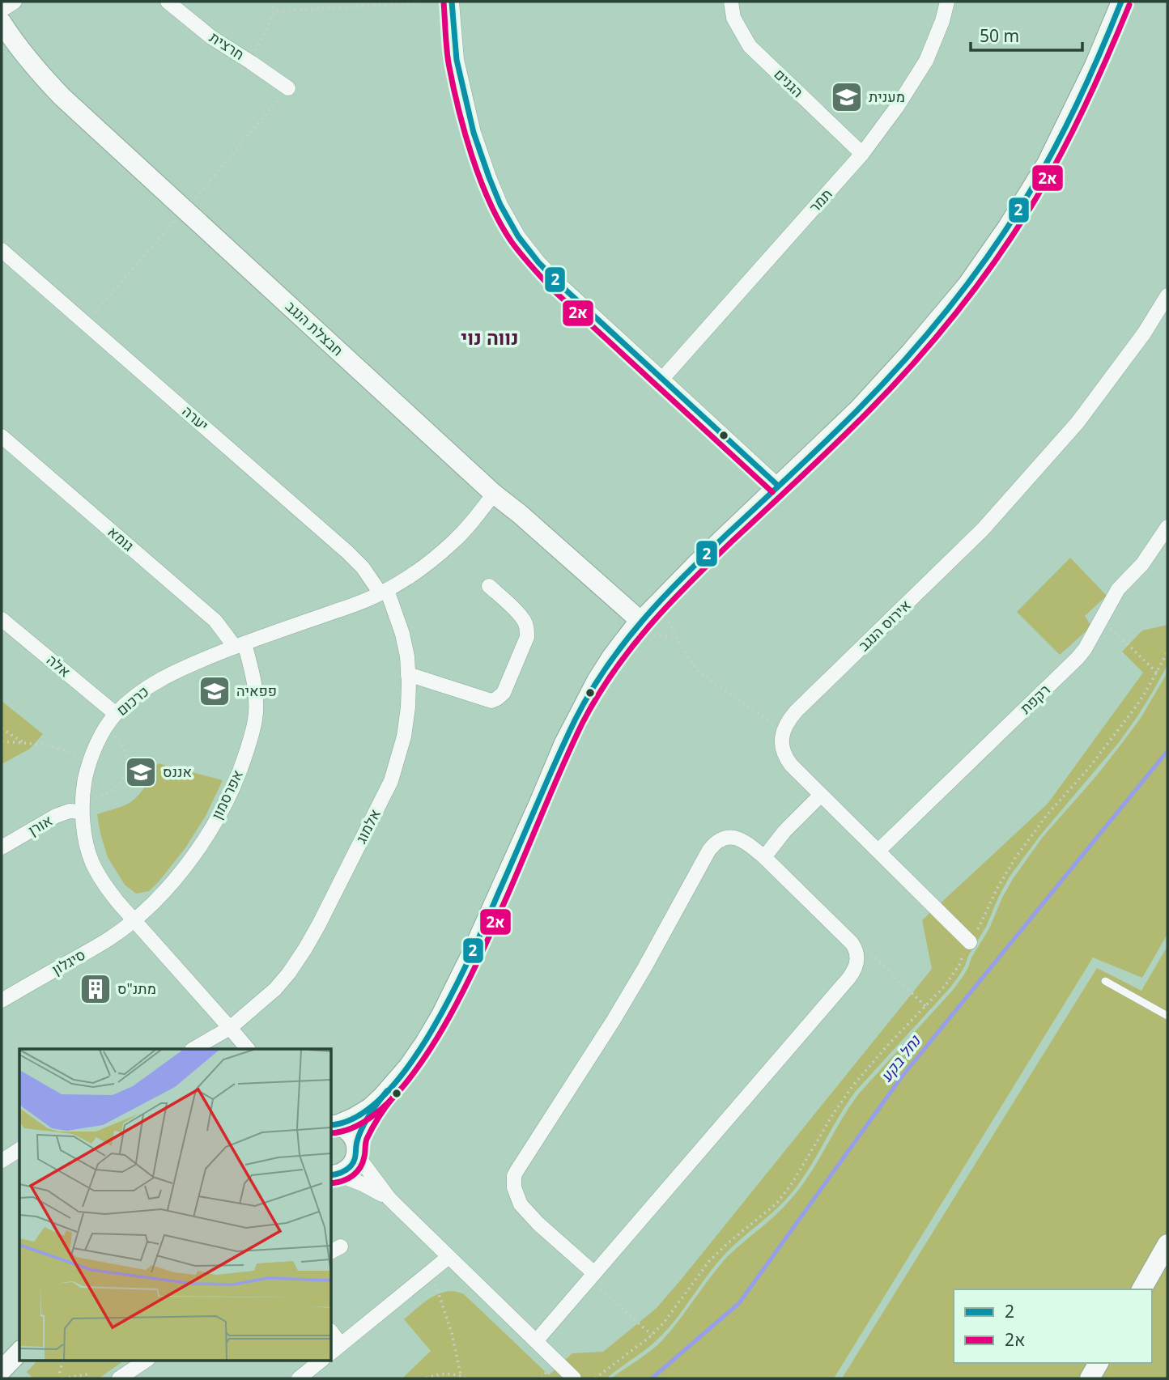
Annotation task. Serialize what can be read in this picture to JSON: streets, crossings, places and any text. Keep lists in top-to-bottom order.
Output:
{
  "streets": {
    "street": [
      "חרצית",
      "הגנים",
      "תמר",
      "חבצלת הנגב",
      "יערה",
      "גומא",
      "אירוס הנגב",
      "אלה",
      "רקפת",
      "כרכום",
      "אפרסמון",
      "אורן",
      "אלמוג",
      "סיגלון"
    ]
  },
  "crossings": [
    ["הגנים", "תמר"],
    ["חבצלת הנגב", "כרכום"],
    ["יערה", "כרכום"],
    ["יערה", "אלמוג"],
    ["גומא", "כרכום"],
    ["גומא", "אפרסמון"],
    ["אלה", "כרכום"],
    ["כרכום", "אפרסמון"],
    ["כרכום", "אורן"],
    ["כרכום", "אלמוג"],
    ["כרכום", "סיגלון"],
    ["אפרסמון", "סיגלון"]
  ],
  "districts": ["נווה נוי"],
  "water": ["נחל בקע"],
  "places": {
    "school or university": ["מענית", "פפאיה", "אננס"],
    "building": ["מתנ\"ס"]
  },
  "lines": ["transit line 2", "transit line 2א"],
  "legend": ["2", "2א"],
  "scale_bar": "50 m"
}
